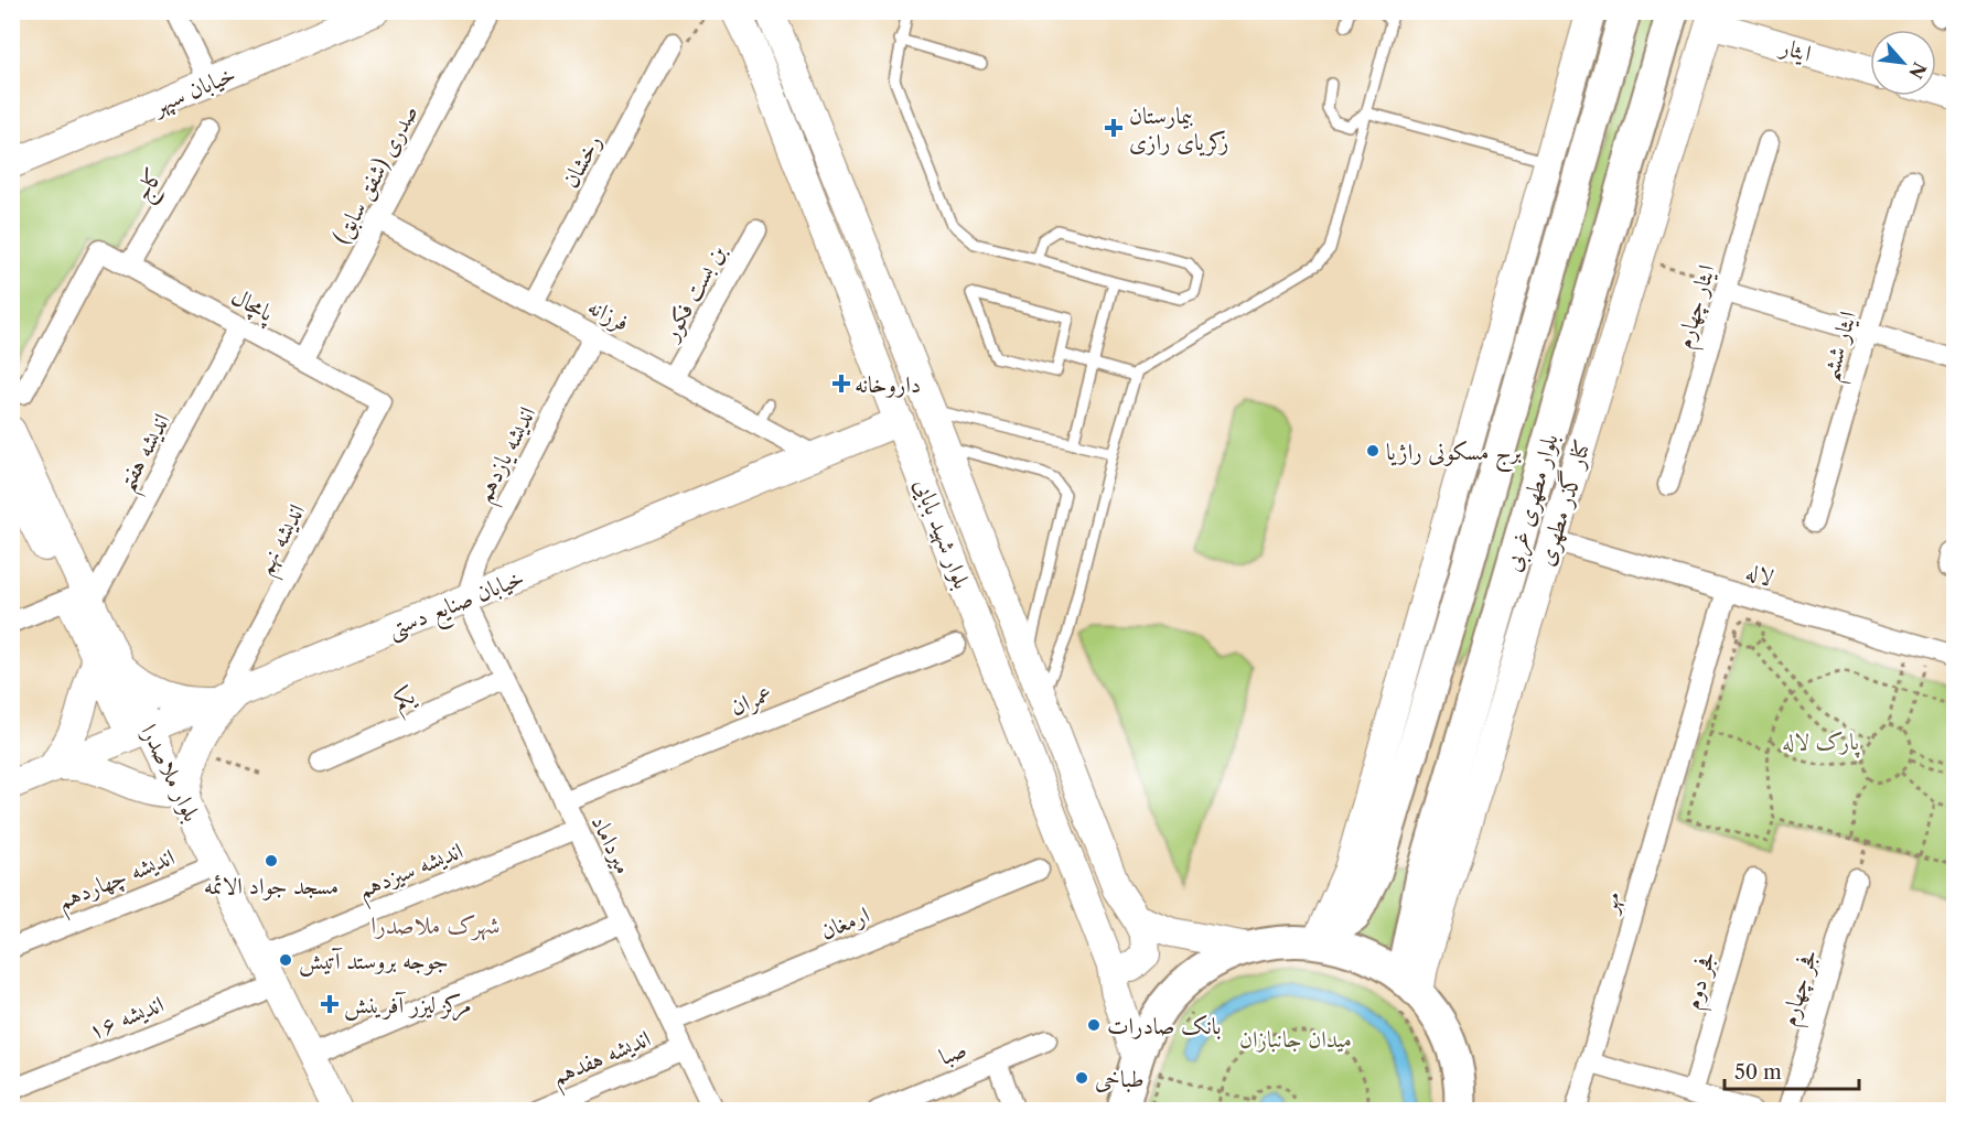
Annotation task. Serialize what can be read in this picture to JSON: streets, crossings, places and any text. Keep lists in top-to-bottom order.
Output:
{
  "streets": {
    "main road": ["بلوار مطهری غربی"],
    "street": [
      "ایثار",
      "خیابان سپهر",
      "رخشان",
      "صدری (شفق سابق)",
      "کاج",
      "بن بست فكور",
      "پامچال",
      "ایثار چهارم",
      "فرزانه",
      "ایثار ششم",
      "اندیشه هفتم",
      "اندیشه یازدهم",
      "کنار گذر مطهری",
      "بلوار شهید بابایی",
      "اندیشه نهم",
      "لاله",
      "خیابان صنایع دستی",
      "یکم",
      "عمران",
      "بلوار ملاصدرا",
      "میرداماد",
      "اندیشه سیزدهم",
      "اندیشه چهاردهم",
      "مهر",
      "ارمغان",
      "فجر دوم",
      "فجر چهارم",
      "اندیشه ۱۶",
      "صبا",
      "اندیشه هفدهم"
    ]
  },
  "crossings": [
    ["ایثار", "کنار گذر مطهری"],
    ["رخشان", "فرزانه"],
    ["صدری (شفق سابق)", "پامچال"],
    ["صدری (شفق سابق)", "فرزانه"],
    ["کاج", "پامچال"],
    ["بن بست فكور", "فرزانه"],
    ["پامچال", "اندیشه هفتم"],
    ["پامچال", "اندیشه نهم"],
    ["فرزانه", "اندیشه یازدهم"],
    ["فرزانه", "خیابان صنایع دستی"],
    ["اندیشه هفتم", "بلوار ملاصدرا"],
    ["اندیشه یازدهم", "خیابان صنایع دستی"],
    ["اندیشه یازدهم", "میرداماد"],
    ["بلوار مطهری غربی", "کنار گذر مطهری"],
    ["کنار گذر مطهری", "لاله"],
    ["بلوار شهید بابایی", "خیابان صنایع دستی"],
    ["اندیشه نهم", "خیابان صنایع دستی"],
    ["لاله", "مهر"],
    ["خیابان صنایع دستی", "بلوار ملاصدرا"],
    ["خیابان صنایع دستی", "میرداماد"],
    ["یکم", "میرداماد"],
    ["عمران", "میرداماد"],
    ["بلوار ملاصدرا", "اندیشه سیزدهم"],
    ["بلوار ملاصدرا", "اندیشه چهاردهم"],
    ["بلوار ملاصدرا", "اندیشه ۱۶"],
    ["میرداماد", "اندیشه سیزدهم"],
    ["میرداماد", "ارمغان"],
    ["میرداماد", "اندیشه هفدهم"]
  ],
  "districts": ["شهرک ملاصدرا"],
  "parks": ["پارک لاله", "میدان جانبازان"],
  "places": {
    "health": ["بیمارستان زکریای رازی", "داروخانه", "مرکز لیزر آفرینش"],
    "other": [
      "برج مسکونی راژیا",
      "مسجد جواد الائمه",
      "جوجه بروستد آتیش",
      "بانک صادرات",
      "طباخی"
    ]
  },
  "scale_bar": "50 m",
  "north": "bottom right"
}
